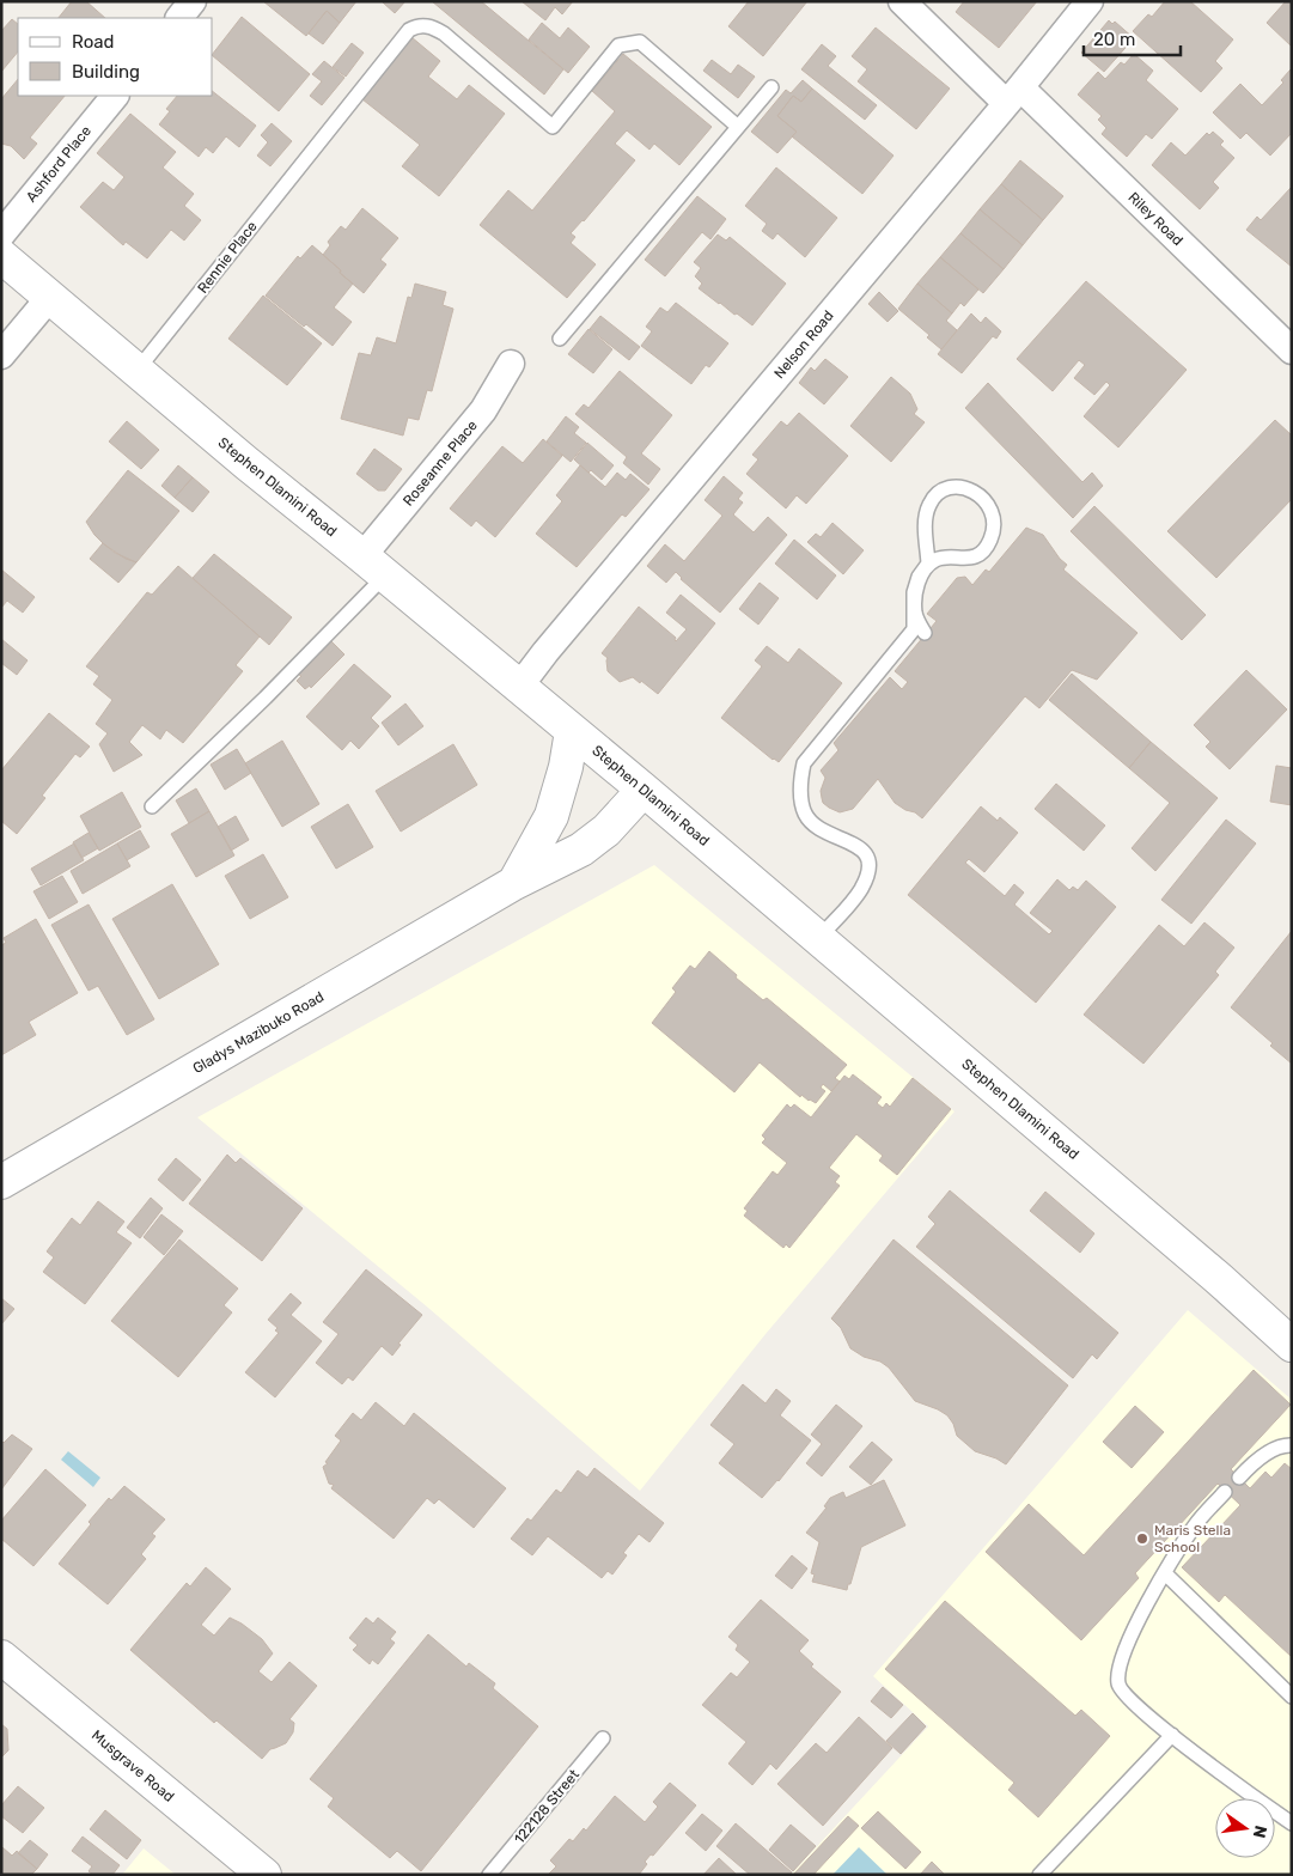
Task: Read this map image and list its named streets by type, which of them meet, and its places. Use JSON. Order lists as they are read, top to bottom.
{
  "streets": {
    "street": [
      "Ashford Place",
      "Riley Road",
      "Nelson Road",
      "Roseanne Place",
      "Stephen Dlamini Road",
      "Gladys Mazibuko Road",
      "Musgrave Road"
    ],
    "lane": ["Rennie Place", "122128 Street"]
  },
  "crossings": [
    ["Riley Road", "Nelson Road"],
    ["Rennie Place", "Stephen Dlamini Road"],
    ["Nelson Road", "Stephen Dlamini Road"],
    ["Roseanne Place", "Stephen Dlamini Road"],
    ["Stephen Dlamini Road", "Gladys Mazibuko Road"]
  ],
  "places": ["Maris Stella School"],
  "legend": ["Road", "Building"],
  "scale_bar": "20 m",
  "north": "right"
}
